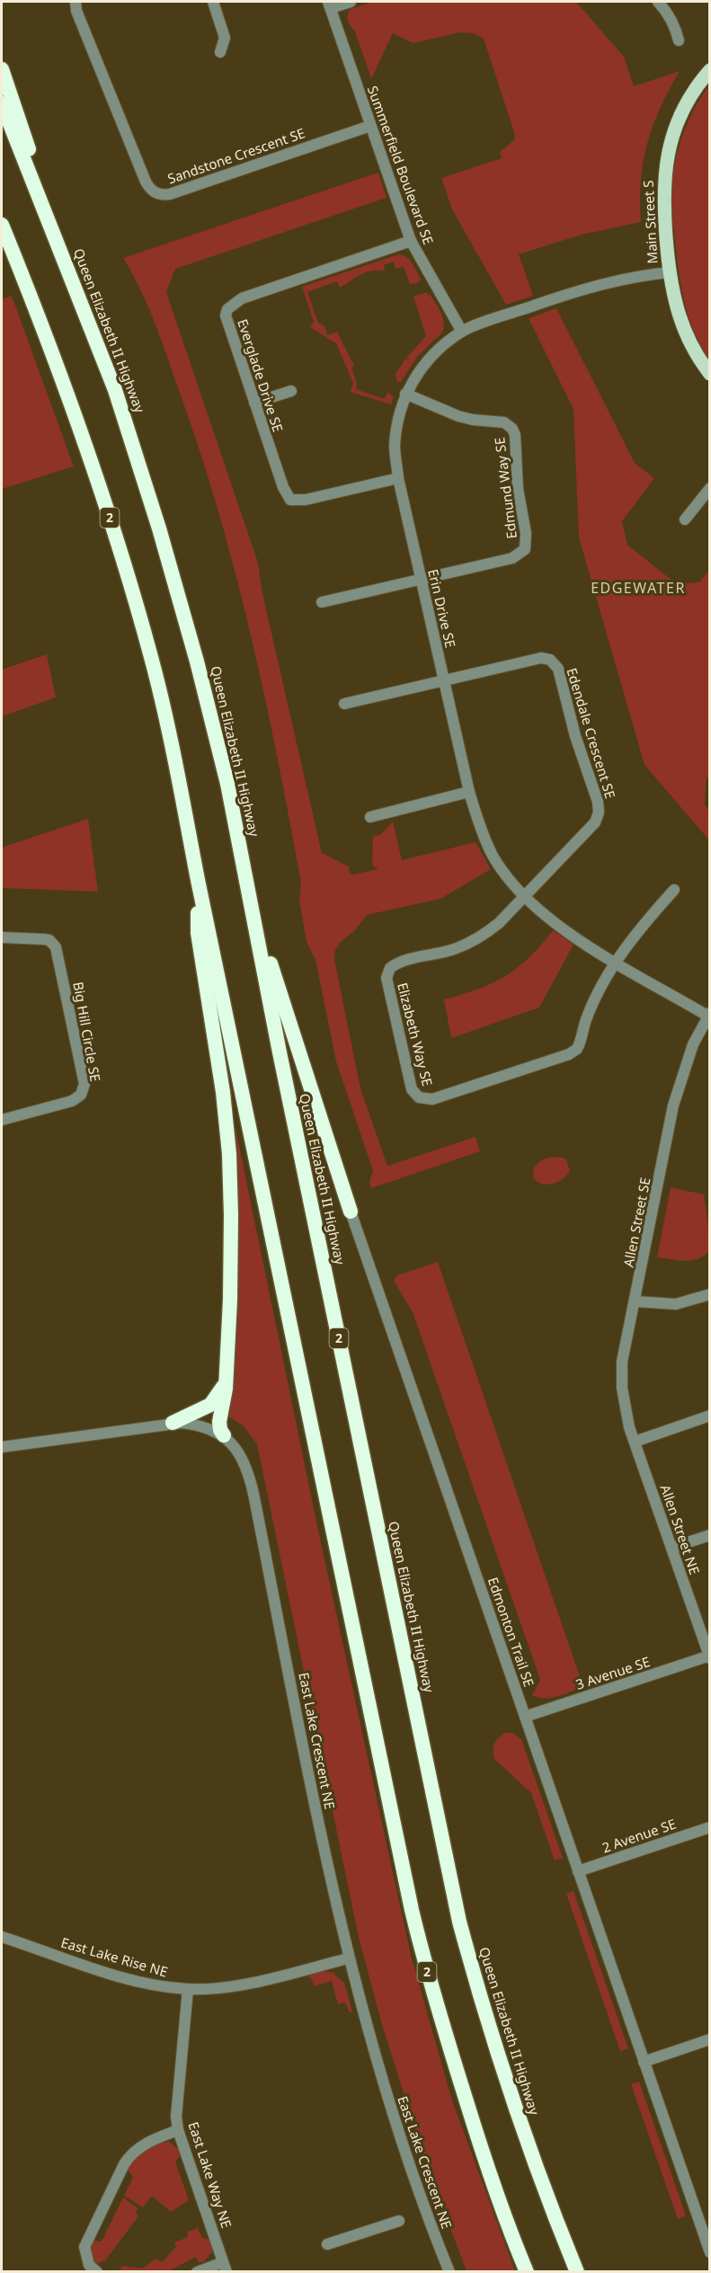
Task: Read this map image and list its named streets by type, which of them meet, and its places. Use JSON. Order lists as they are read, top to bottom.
{
  "streets": {
    "highway": ["Queen Elizabeth II Highway", "2"],
    "main road": ["Main Street S"],
    "street": [
      "Sandstone Crescent SE",
      "Summerfield Boulevard SE",
      "Everglade Drive SE",
      "Edmund Way SE",
      "Erin Drive SE",
      "Edendale Crescent SE",
      "Big Hill Circle SE",
      "Elizabeth Way SE",
      "Allen Street SE",
      "Allen Street NE",
      "Edmonton Trail SE",
      "3 Avenue SE",
      "East Lake Crescent NE",
      "2 Avenue SE",
      "East Lake Rise NE",
      "East Lake Way NE"
    ]
  },
  "crossings": [
    ["Sandstone Crescent SE", "Summerfield Boulevard SE"],
    ["Summerfield Boulevard SE", "Everglade Drive SE"],
    ["Summerfield Boulevard SE", "Erin Drive SE"],
    ["Main Street S", "Erin Drive SE"],
    ["Everglade Drive SE", "Erin Drive SE"],
    ["Edmund Way SE", "Erin Drive SE"],
    ["Erin Drive SE", "Edendale Crescent SE"],
    ["Erin Drive SE", "Elizabeth Way SE"],
    ["Erin Drive SE", "Allen Street SE"],
    ["Edendale Crescent SE", "Elizabeth Way SE"],
    ["Allen Street SE", "Allen Street NE"],
    ["Allen Street NE", "3 Avenue SE"],
    ["Edmonton Trail SE", "3 Avenue SE"],
    ["Edmonton Trail SE", "2 Avenue SE"],
    ["East Lake Crescent NE", "East Lake Rise NE"],
    ["East Lake Rise NE", "East Lake Way NE"]
  ],
  "districts": ["EDGEWATER"]
}
